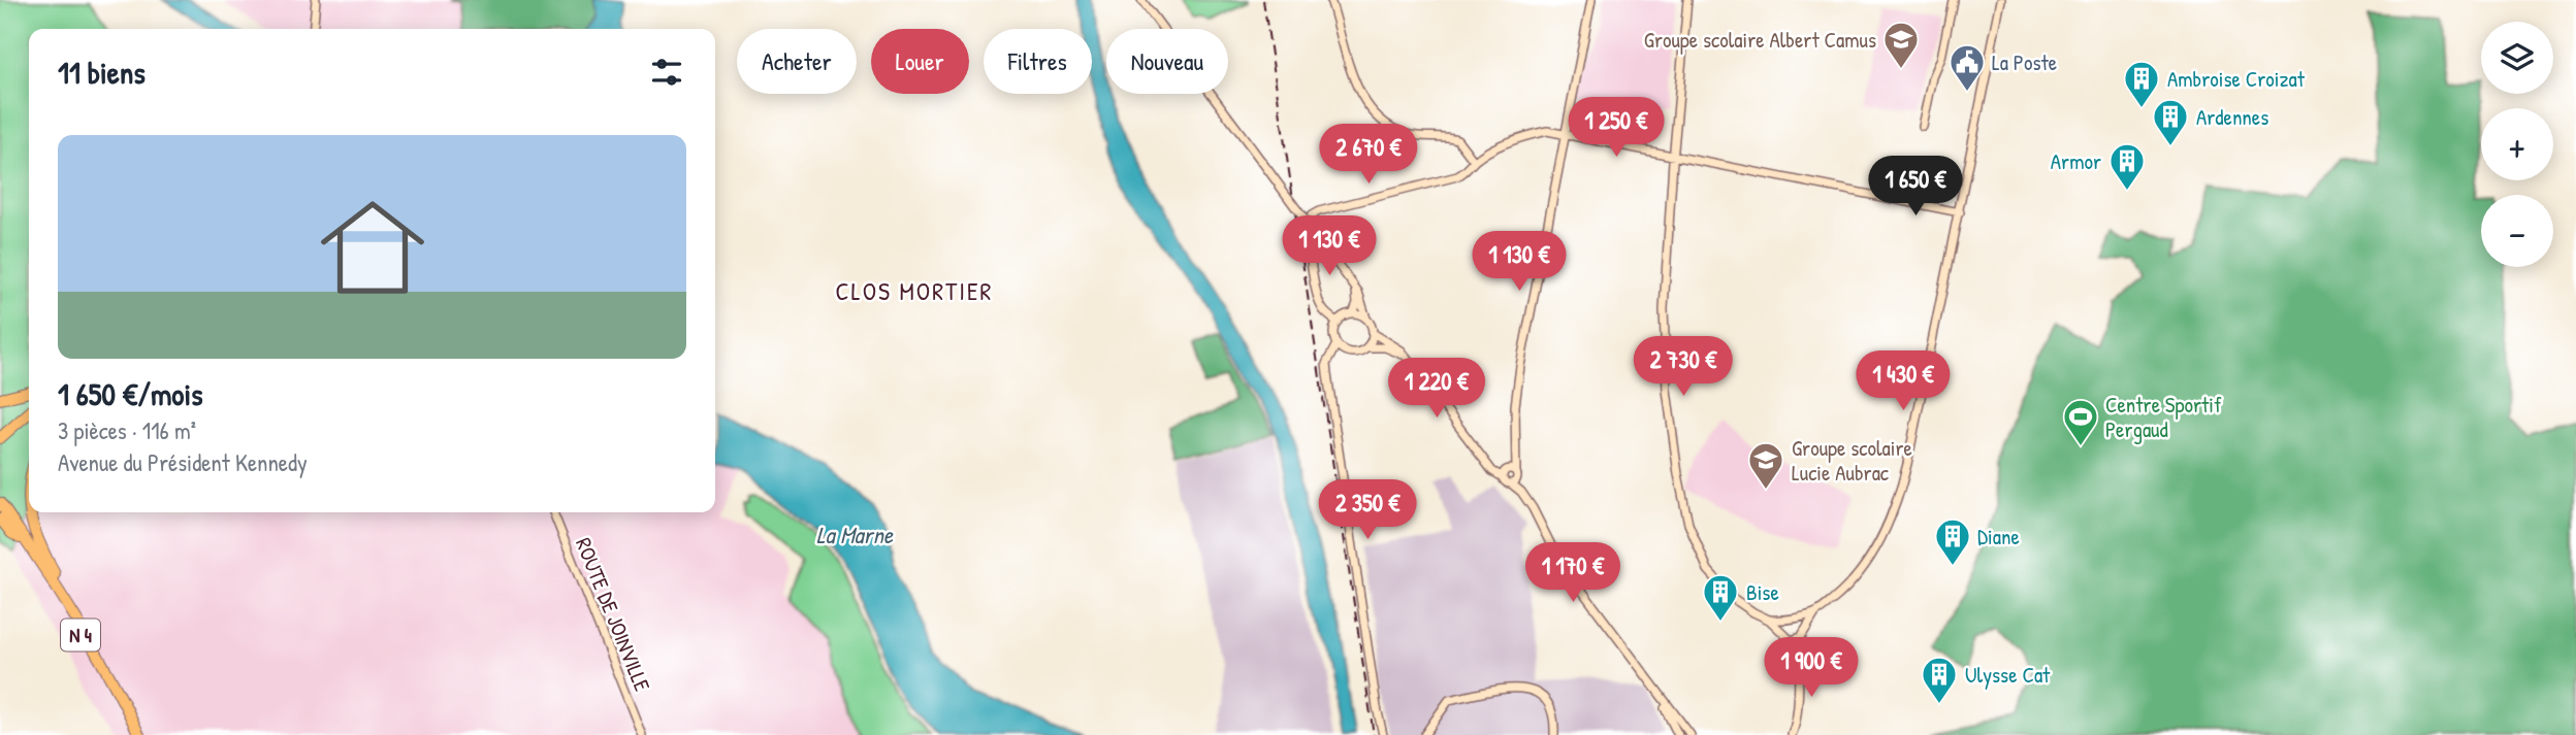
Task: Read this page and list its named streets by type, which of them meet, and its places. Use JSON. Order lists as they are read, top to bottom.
{
  "streets": {
    "highway": ["N 4"],
    "street": ["ROUTE DE JOINVILLE"]
  },
  "districts": ["CLOS MORTIER"],
  "water": ["La Marne"],
  "places": {
    "school or university": ["Groupe scolaire Albert Camus", "Groupe scolaire Lucie Aubrac"],
    "public building": ["La Poste"],
    "building": [
      "Ambroise Croizat",
      "Ardennes",
      "Armor",
      "Diane",
      "Bise",
      "Ulysse Cat"
    ],
    "sports": ["Centre Sportif Pergaud"]
  },
  "page": {
    "map_buttons": ["+", "−"],
    "chip": [
      "Acheter",
      "Louer",
      "Filtres",
      "Nouveau"
    ],
    "heading": "11 biens",
    "price": [
      "1 250 €",
      "2 670 €",
      "1 650 €",
      "1 130 €",
      "1 130 €",
      "2 730 €",
      "1 430 €",
      "1 220 €",
      "2 350 €",
      "1 170 €",
      "1 900 €"
    ],
    "list": [
      {
        "name": "1 650 €/mois",
        "note": "3 pièces · 116 m² · Avenue du Président Kennedy"
      }
    ]
  }
}
